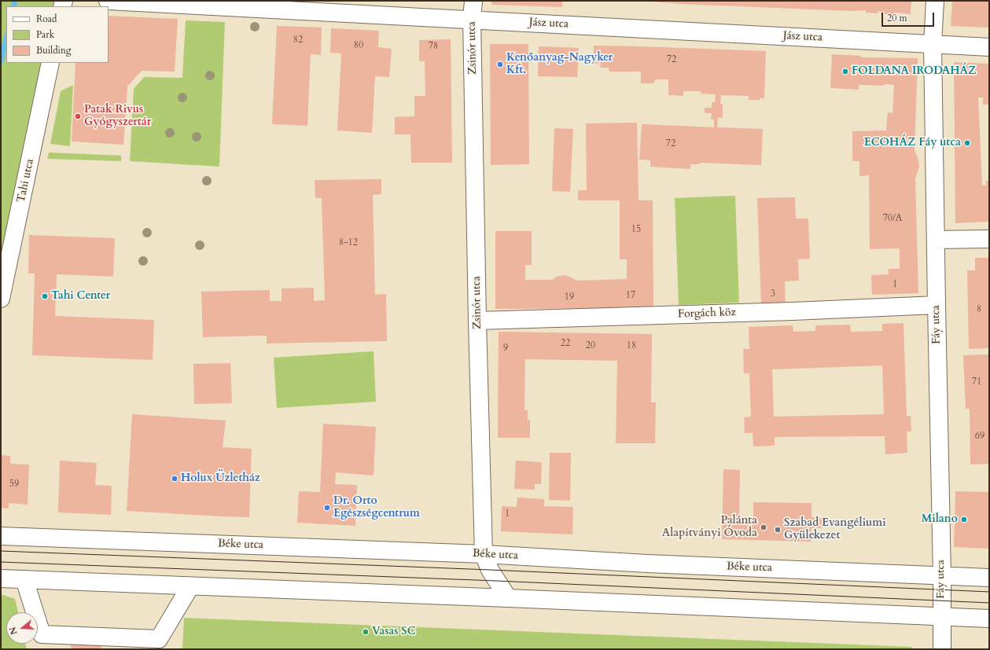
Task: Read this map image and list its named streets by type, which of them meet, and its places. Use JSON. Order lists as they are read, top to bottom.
{
  "streets": {
    "street": [
      "Jász utca",
      "Zsinór utca",
      "Tahi utca",
      "Forgách köz",
      "Fáy utca",
      "Béke utca"
    ]
  },
  "crossings": [
    ["Jász utca", "Zsinór utca"],
    ["Jász utca", "Fáy utca"],
    ["Zsinór utca", "Forgách köz"],
    ["Zsinór utca", "Béke utca"],
    ["Forgách köz", "Fáy utca"],
    ["Fáy utca", "Béke utca"]
  ],
  "places": [
    "Kenőanyag-Nagyker Kft.",
    "FOLDANA IRODAHÁZ",
    "Patak Rivus Gyógyszertár",
    "ECOHÁZ Fáy utca",
    "Tahi Center",
    "Holux Üzletház",
    "Dr. Orto Egészségcentrum",
    "Milano",
    "Palánta Alapítványi Óvoda",
    "Szabad Evangéliumi Gyülekezet",
    "Vasas SC"
  ],
  "house_numbers": [
    "82",
    "80",
    "78",
    "72",
    "72",
    "70/A",
    "15",
    "8-12",
    "1",
    "3",
    "17",
    "19",
    "8",
    "22",
    "20",
    "18",
    "9",
    "71",
    "69",
    "59",
    "1"
  ],
  "legend": ["Road", "Park", "Building"],
  "scale_bar": "20 m",
  "north": "left"
}
